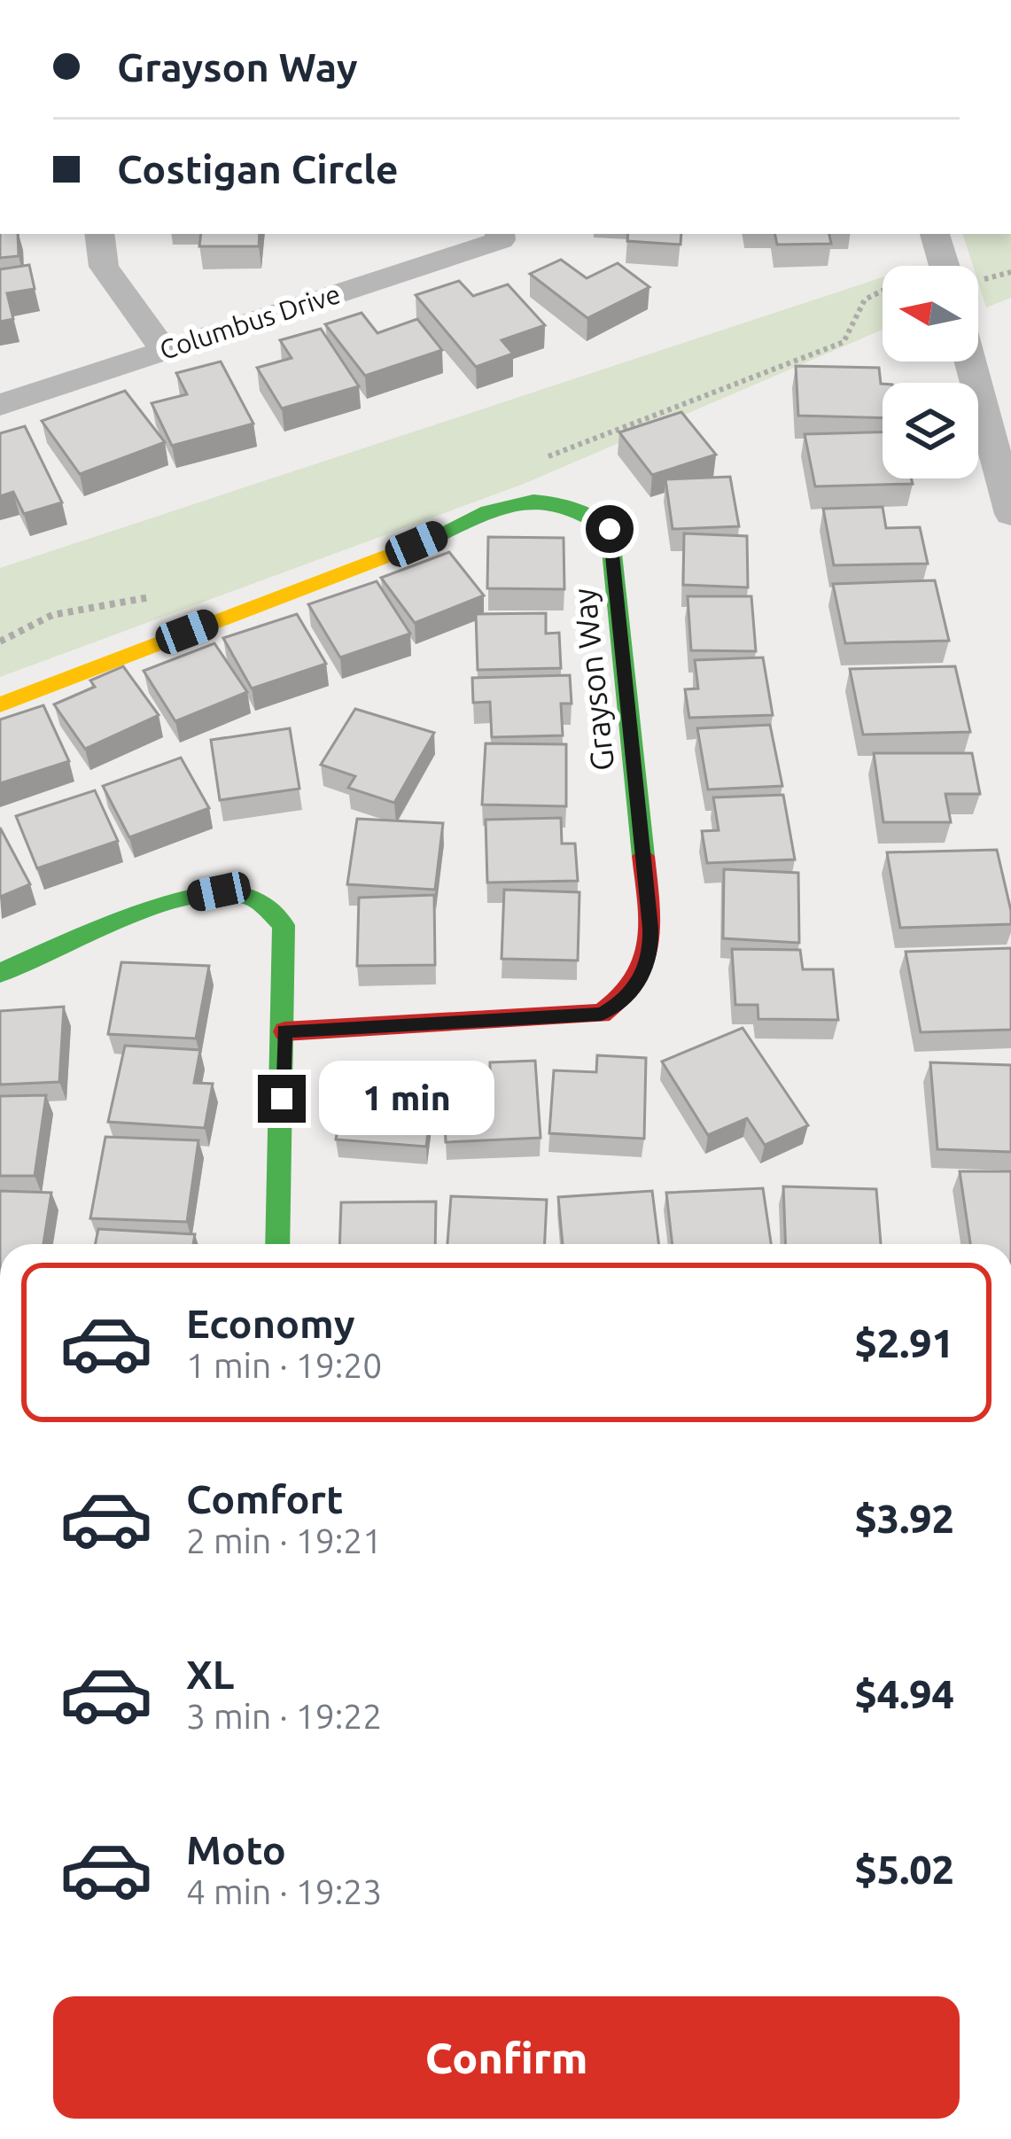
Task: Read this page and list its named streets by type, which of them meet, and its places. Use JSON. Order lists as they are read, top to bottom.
{
  "streets": {
    "street": ["Columbus Drive", "Grayson Way"]
  },
  "north": "left",
  "page": {
    "banner": ["Grayson Way", "Costigan Circle"],
    "bubble": "1 min",
    "list": [
      {
        "name": "Economy",
        "note": "1 min · 19:20",
        "value": "$2.91"
      },
      {
        "name": "Comfort",
        "note": "2 min · 19:21",
        "value": "$3.92"
      },
      {
        "name": "XL",
        "note": "3 min · 19:22",
        "value": "$4.94"
      },
      {
        "name": "Moto",
        "note": "4 min · 19:23",
        "value": "$5.02"
      }
    ],
    "buttons": "Confirm"
  }
}
